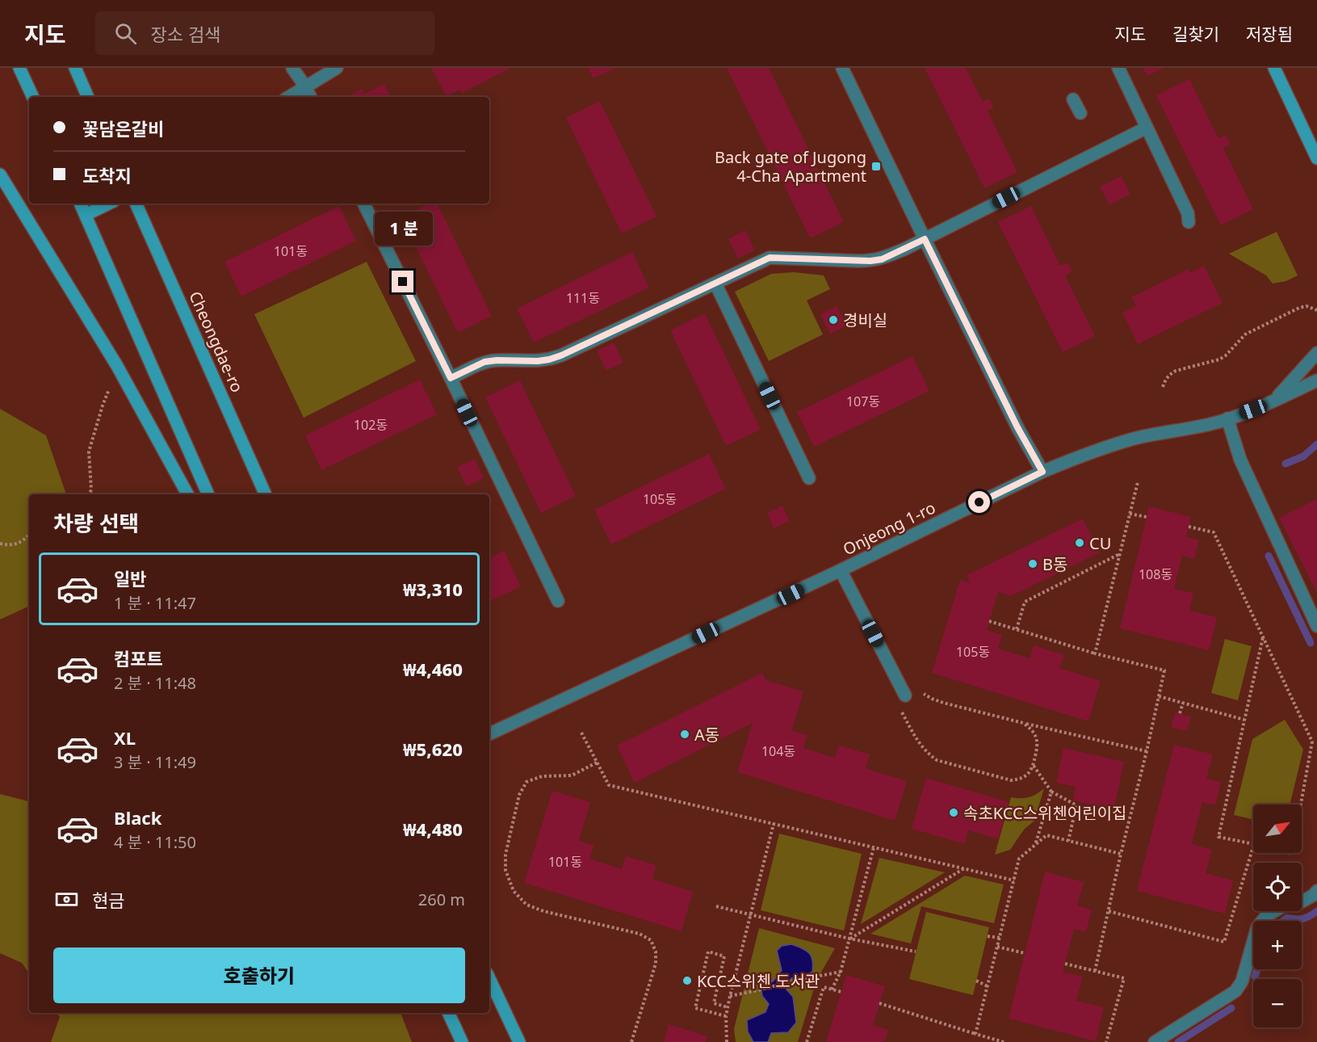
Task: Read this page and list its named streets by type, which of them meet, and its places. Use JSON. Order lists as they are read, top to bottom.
{
  "streets": {
    "street": ["Cheongdae-ro", "Onjeong 1-ro"]
  },
  "places": {
    "transit": ["Back gate of Jugong 4-Cha Apartment"],
    "other": [
      "경비실",
      "CU",
      "B동",
      "A동",
      "속초KCC스위첸어린이집",
      "KCC스위첸 도서관"
    ]
  },
  "house_numbers": [
    "101동",
    "111동",
    "107동",
    "102동",
    "105동",
    "108동",
    "105동",
    "104동",
    "101동"
  ],
  "north": "top right",
  "page": {
    "header": "지도",
    "search": "장소 검색",
    "nav": ["지도", "길찾기", "저장됨"],
    "banner": ["꽃담은갈비", "도착지"],
    "bubble": "1 분",
    "heading": "차량 선택",
    "list": [
      {
        "name": "일반",
        "note": "1 분 · 11:47",
        "value": "₩3,310"
      },
      {
        "name": "컴포트",
        "note": "2 분 · 11:48",
        "value": "₩4,460"
      },
      {
        "name": "XL",
        "note": "3 분 · 11:49",
        "value": "₩5,620"
      },
      {
        "name": "Black",
        "note": "4 분 · 11:50",
        "value": "₩4,480"
      }
    ],
    "map_buttons": ["+", "−"],
    "pay": ["현금", "260 m"],
    "buttons": "호출하기"
  }
}
